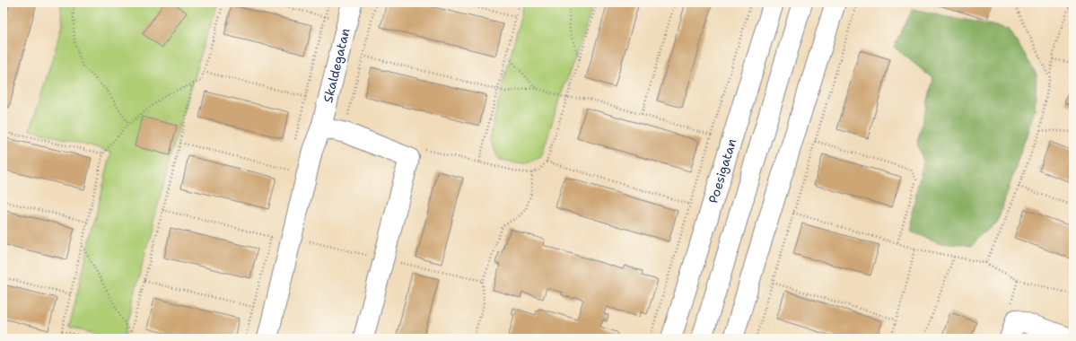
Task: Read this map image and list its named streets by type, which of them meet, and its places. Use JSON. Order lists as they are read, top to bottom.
{
  "streets": {
    "street": ["Skaldegatan", "Poesigatan"]
  }
}
